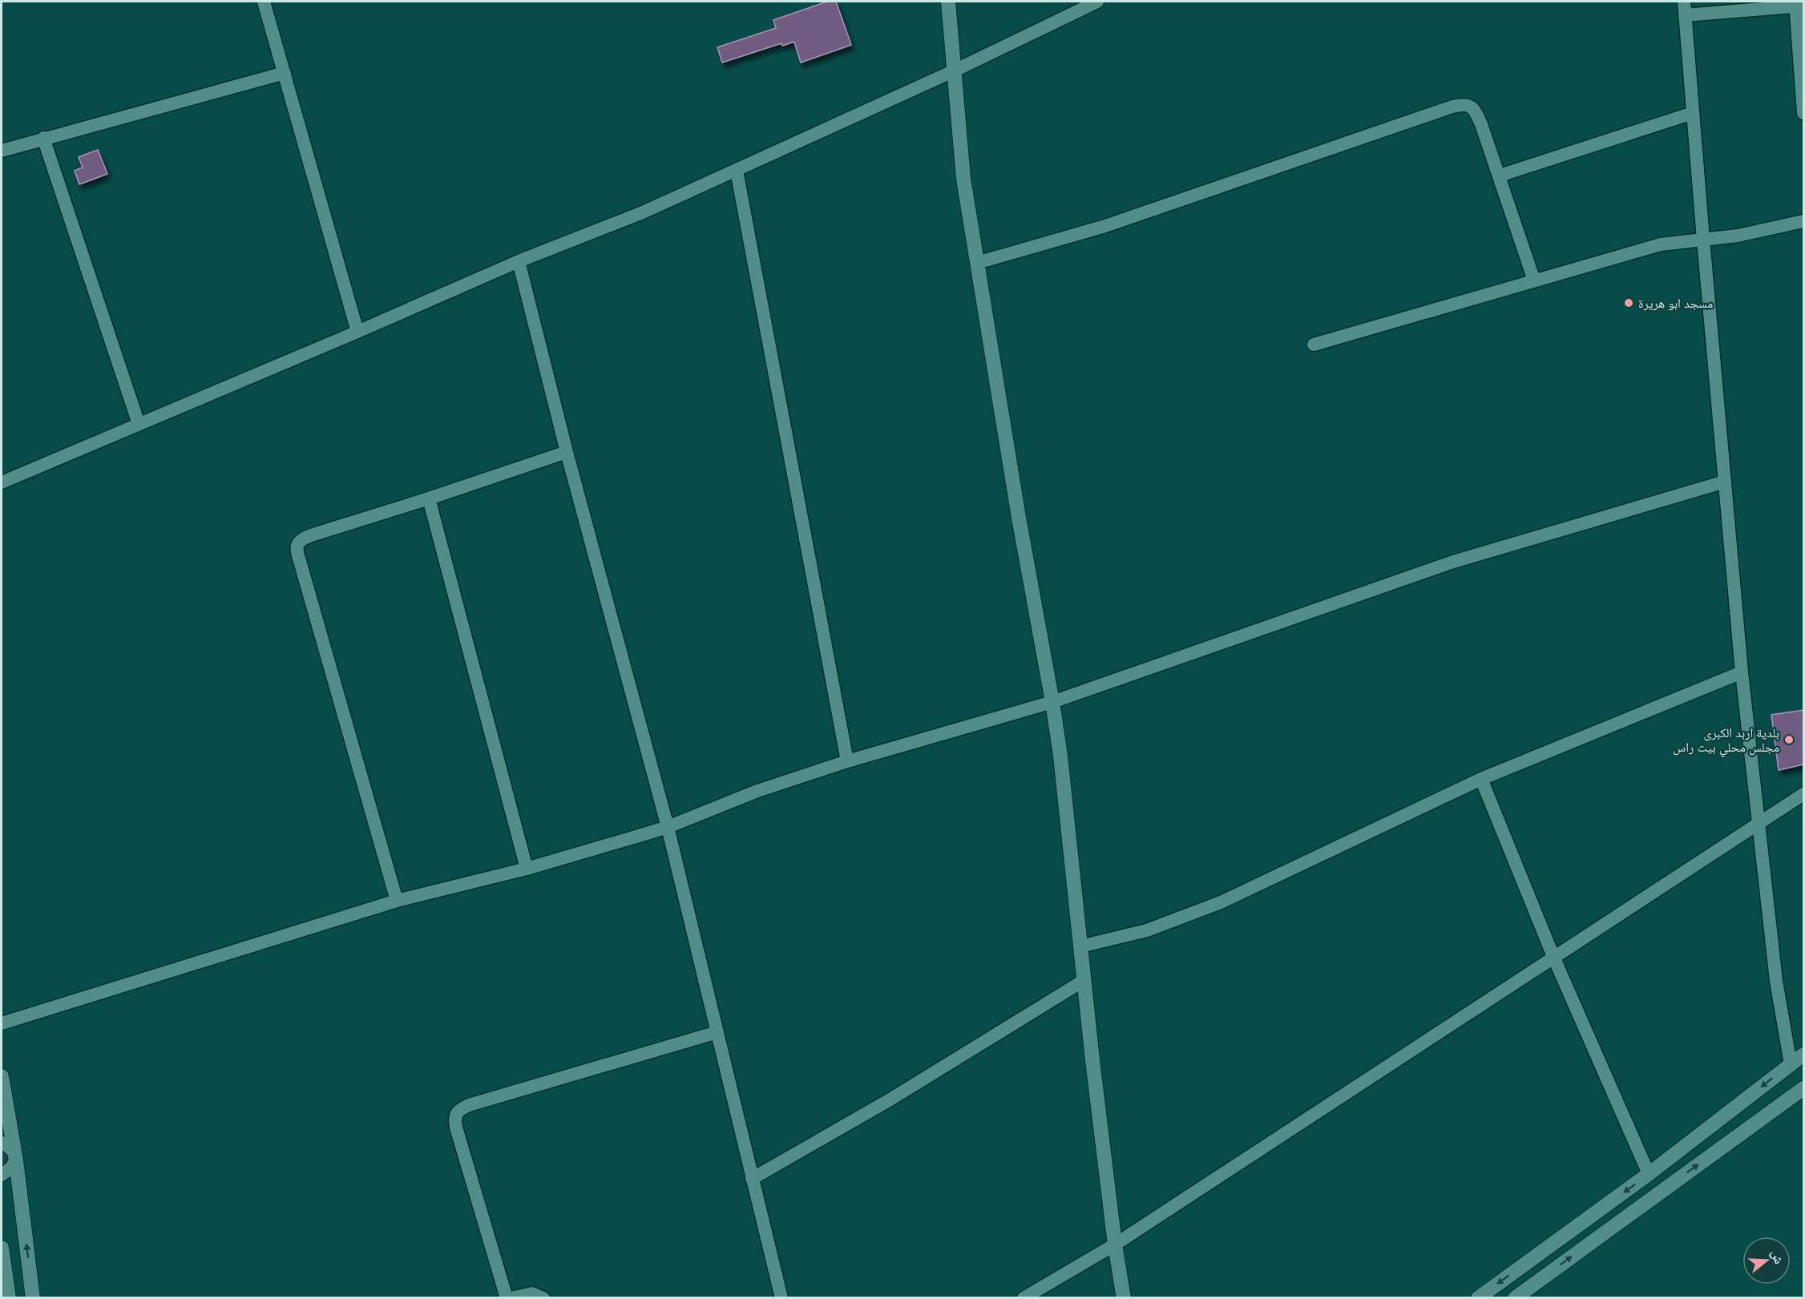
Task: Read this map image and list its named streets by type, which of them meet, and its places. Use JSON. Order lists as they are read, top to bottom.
{
  "places": ["مسجد ابو هريرة", "بلدية اربد الكبرى مجلس محلي بيت راس"],
  "north": "right"
}
